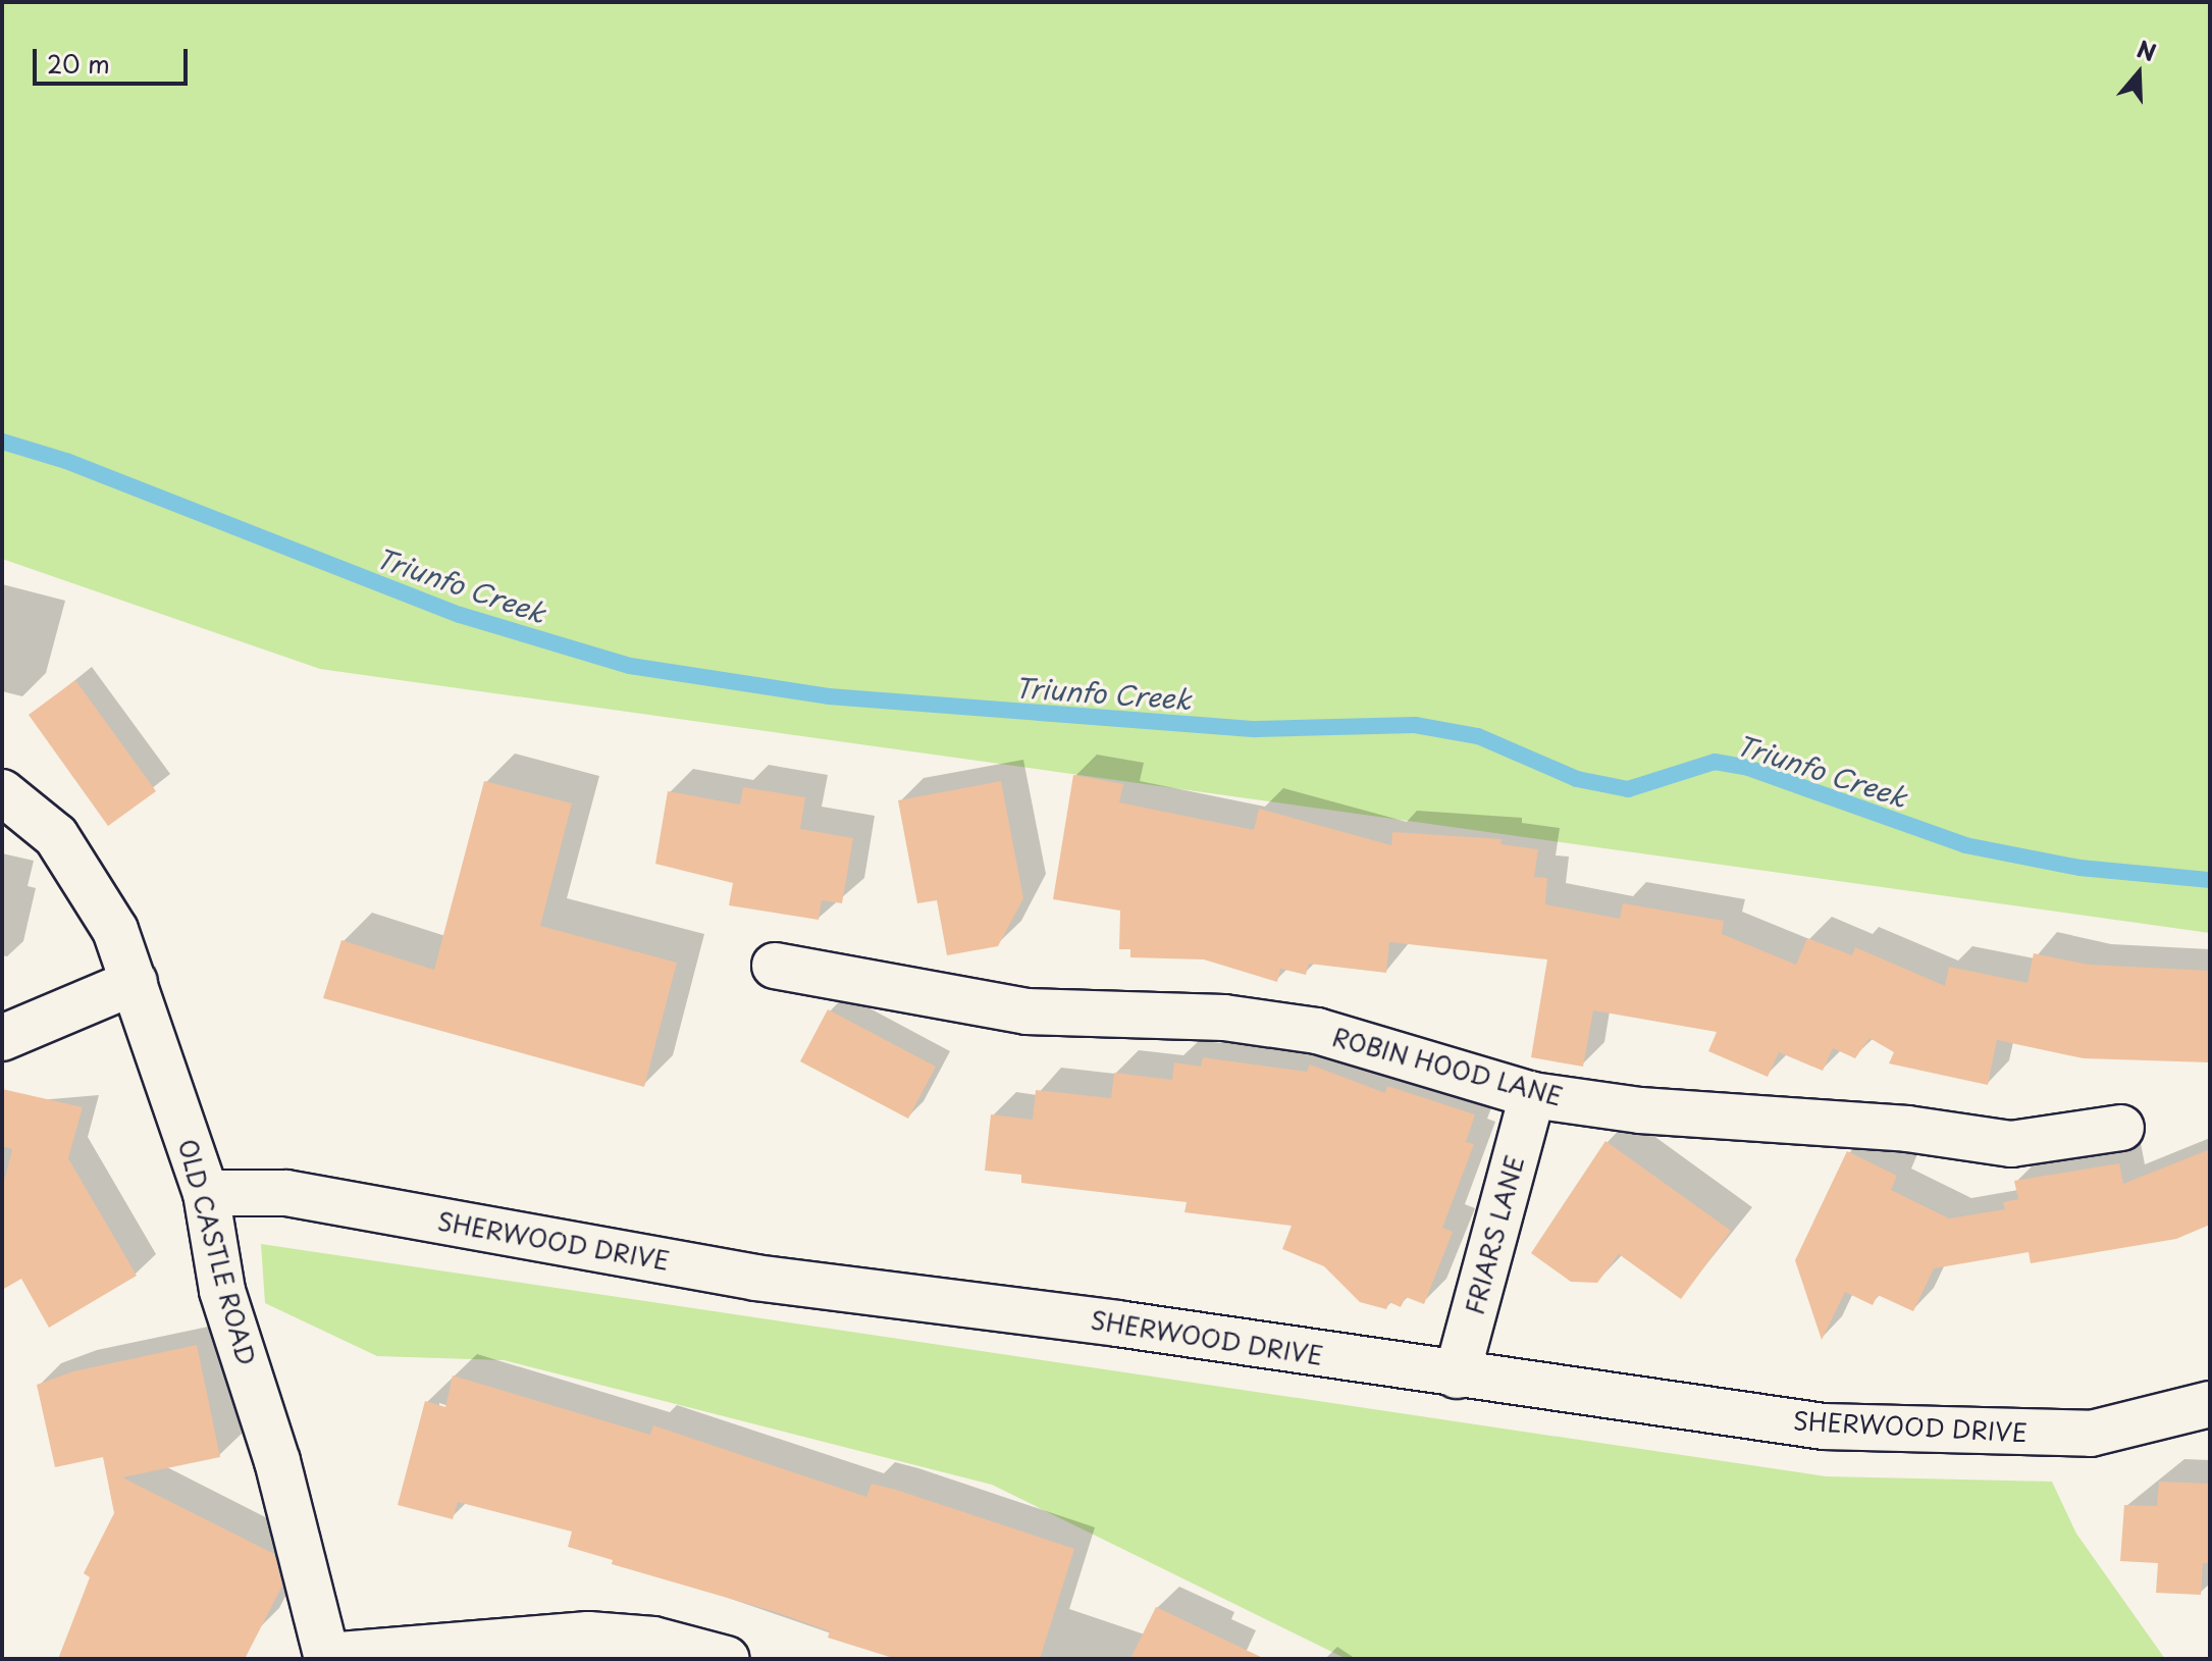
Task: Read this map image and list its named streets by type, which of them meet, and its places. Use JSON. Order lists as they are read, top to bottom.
{
  "streets": {
    "street": [
      "ROBIN HOOD LANE",
      "FRIARS LANE",
      "SHERWOOD DRIVE",
      "OLD CASTLE ROAD"
    ]
  },
  "crossings": [
    ["ROBIN HOOD LANE", "FRIARS LANE"],
    ["FRIARS LANE", "SHERWOOD DRIVE"],
    ["SHERWOOD DRIVE", "OLD CASTLE ROAD"]
  ],
  "water": ["Triunfo Creek"],
  "scale_bar": "20 m",
  "north": "top"
}
